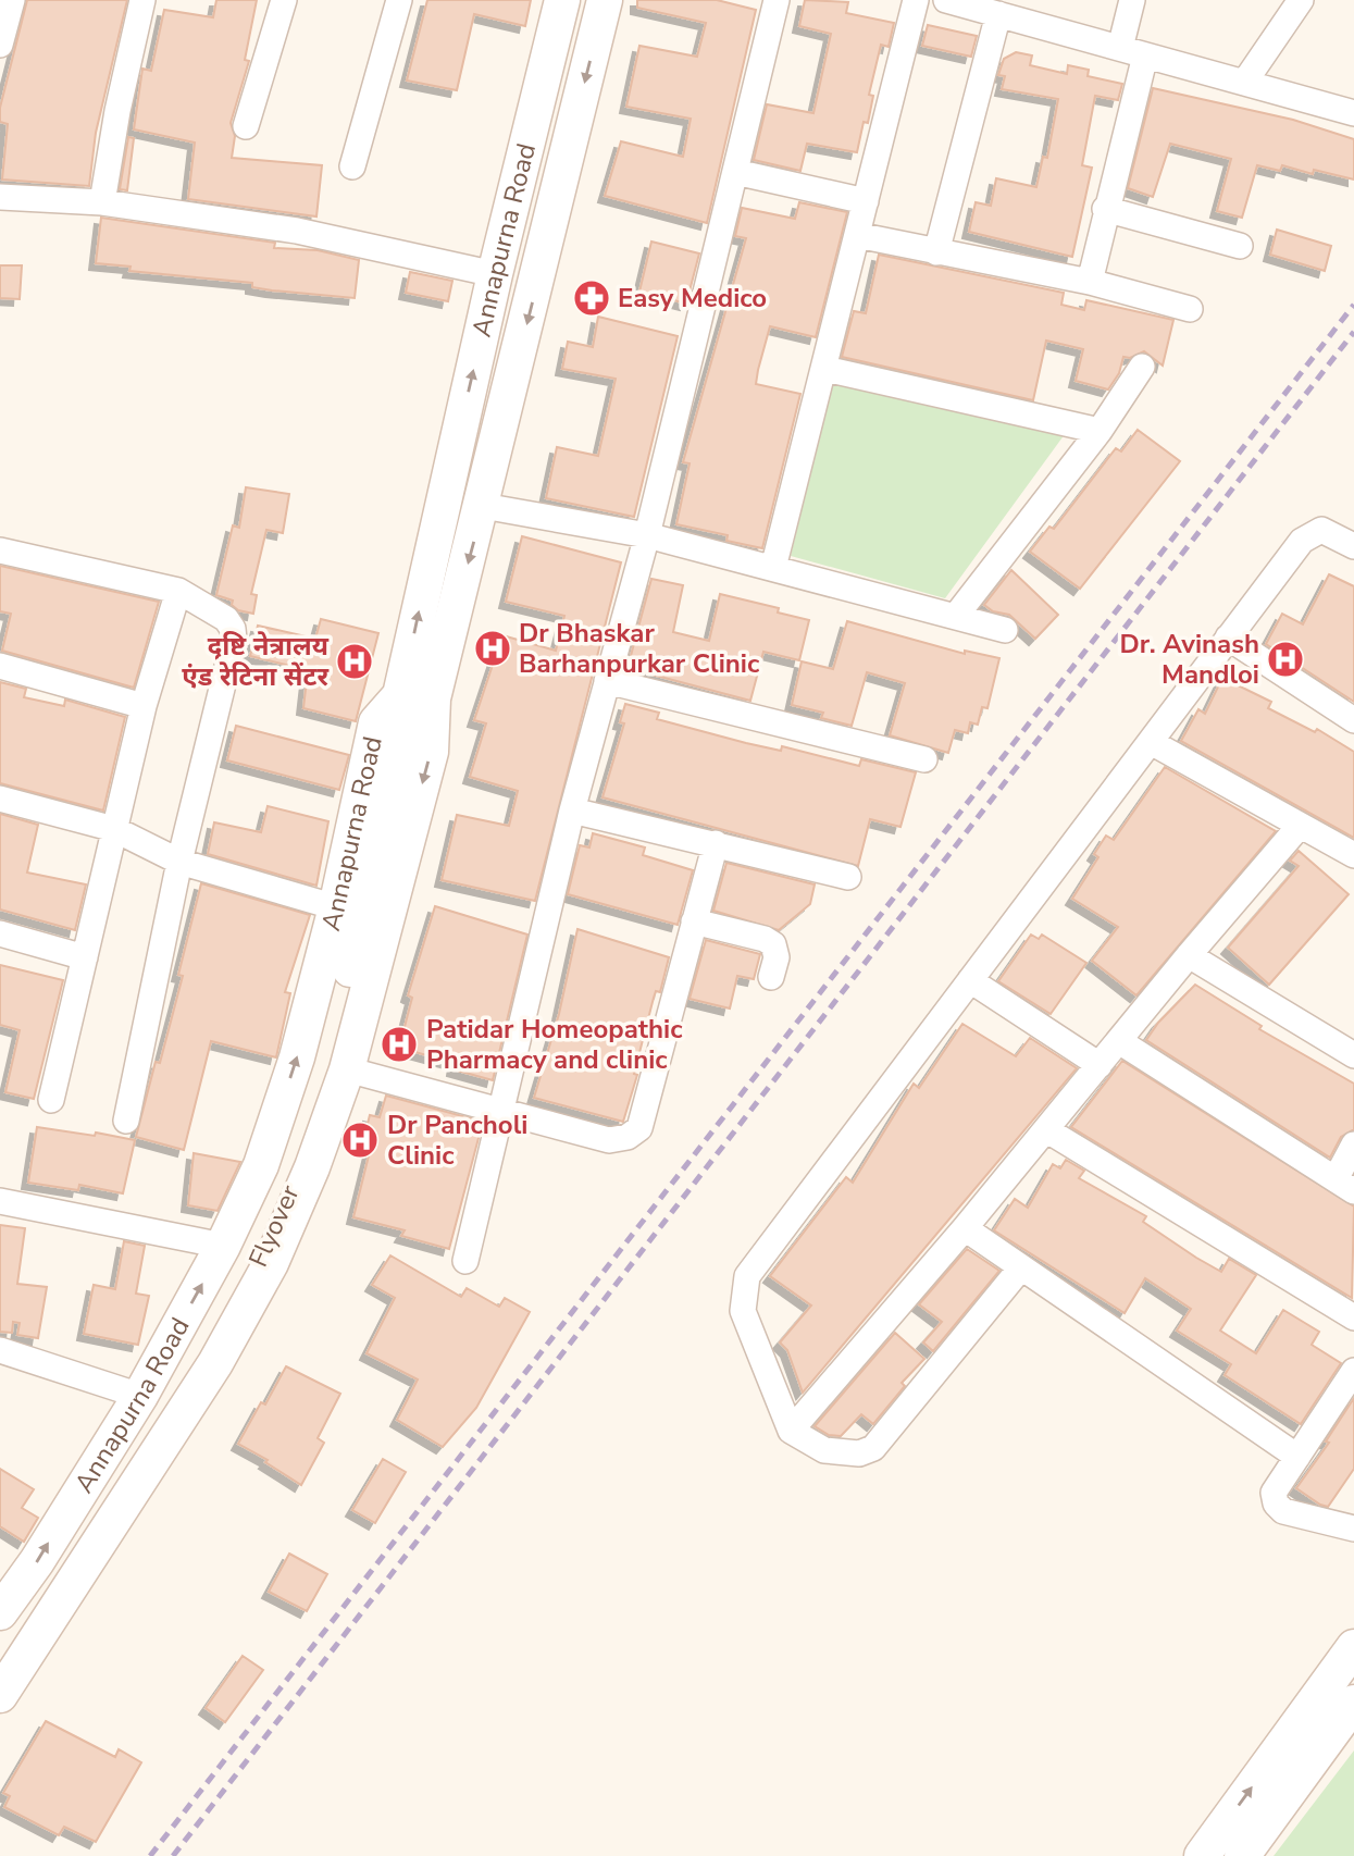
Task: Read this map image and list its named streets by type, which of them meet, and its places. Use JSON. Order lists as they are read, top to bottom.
{
  "streets": {
    "main road": ["Annapurna Road", "Flyover"]
  },
  "crossings": [
    ["Annapurna Road", "Flyover"]
  ],
  "places": {
    "pharmacy": ["Easy Medico"],
    "hospital": [
      "Dr Bhaskar Barhanpurkar Clinic",
      "Dr. Avinash Mandloi",
      "दृष्टि नेत्रालय एंड रेटिना सेंटर",
      "Patidar Homeopathic Pharmacy and clinic",
      "Dr Pancholi Clinic"
    ]
  }
}
